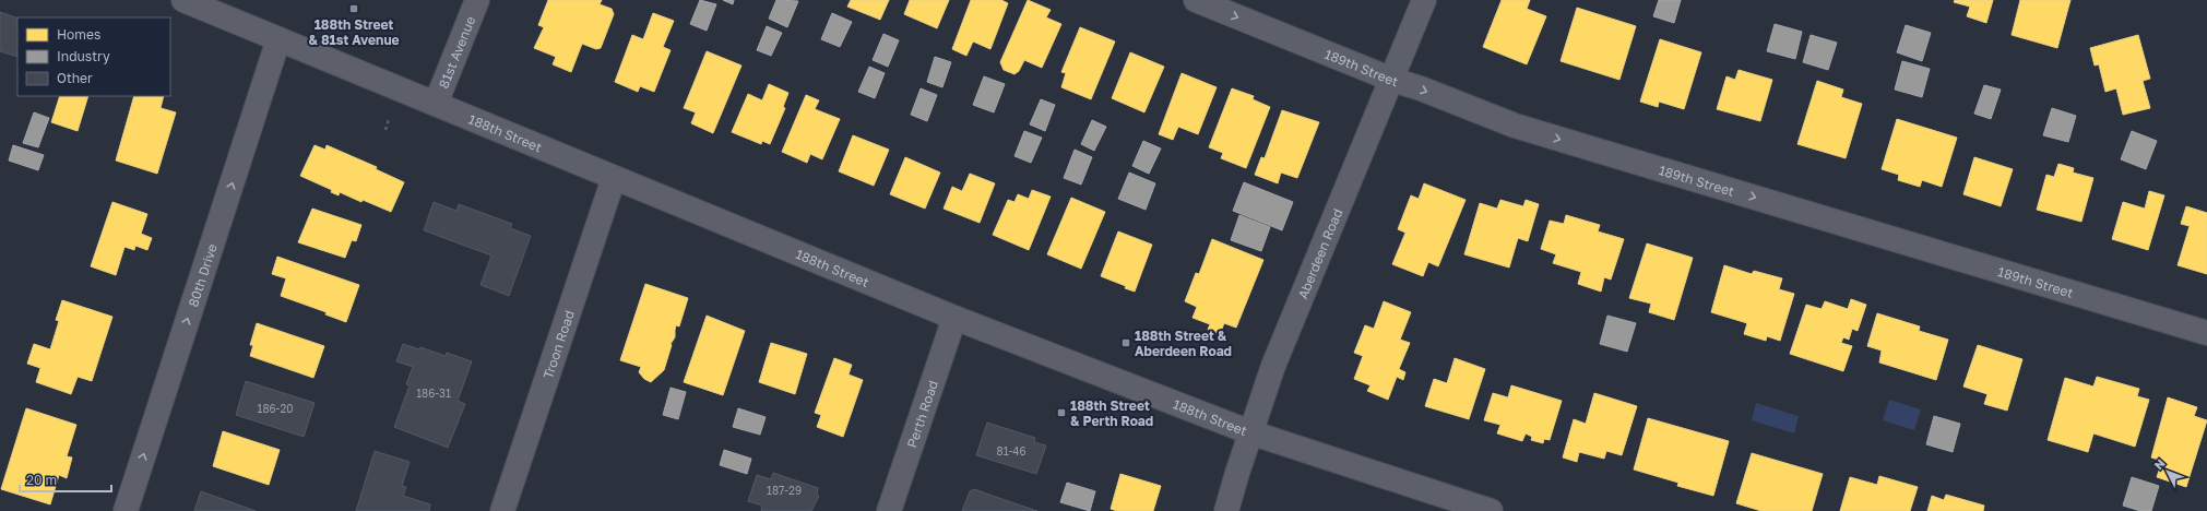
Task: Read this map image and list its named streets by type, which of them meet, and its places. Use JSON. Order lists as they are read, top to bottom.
{
  "streets": {
    "street": [
      "81st Avenue",
      "189th Street",
      "188th Street",
      "Aberdeen Road",
      "80th Drive",
      "Troon Road",
      "Perth Road"
    ]
  },
  "crossings": [
    ["81st Avenue", "188th Street"],
    ["189th Street", "Aberdeen Road"],
    ["188th Street", "Aberdeen Road"],
    ["188th Street", "80th Drive"],
    ["188th Street", "Troon Road"],
    ["188th Street", "Perth Road"]
  ],
  "one_way": ["189th Street", "80th Drive"],
  "places": {
    "transit": ["188th Street & 81st Avenue", "188th Street & Aberdeen Road", "188th Street & Perth Road"]
  },
  "house_numbers": [
    "186-31",
    "186-20",
    "81-46",
    "187-29"
  ],
  "legend": ["Homes", "Industry", "Other"],
  "scale_bar": "20 m",
  "north": "top left"
}
